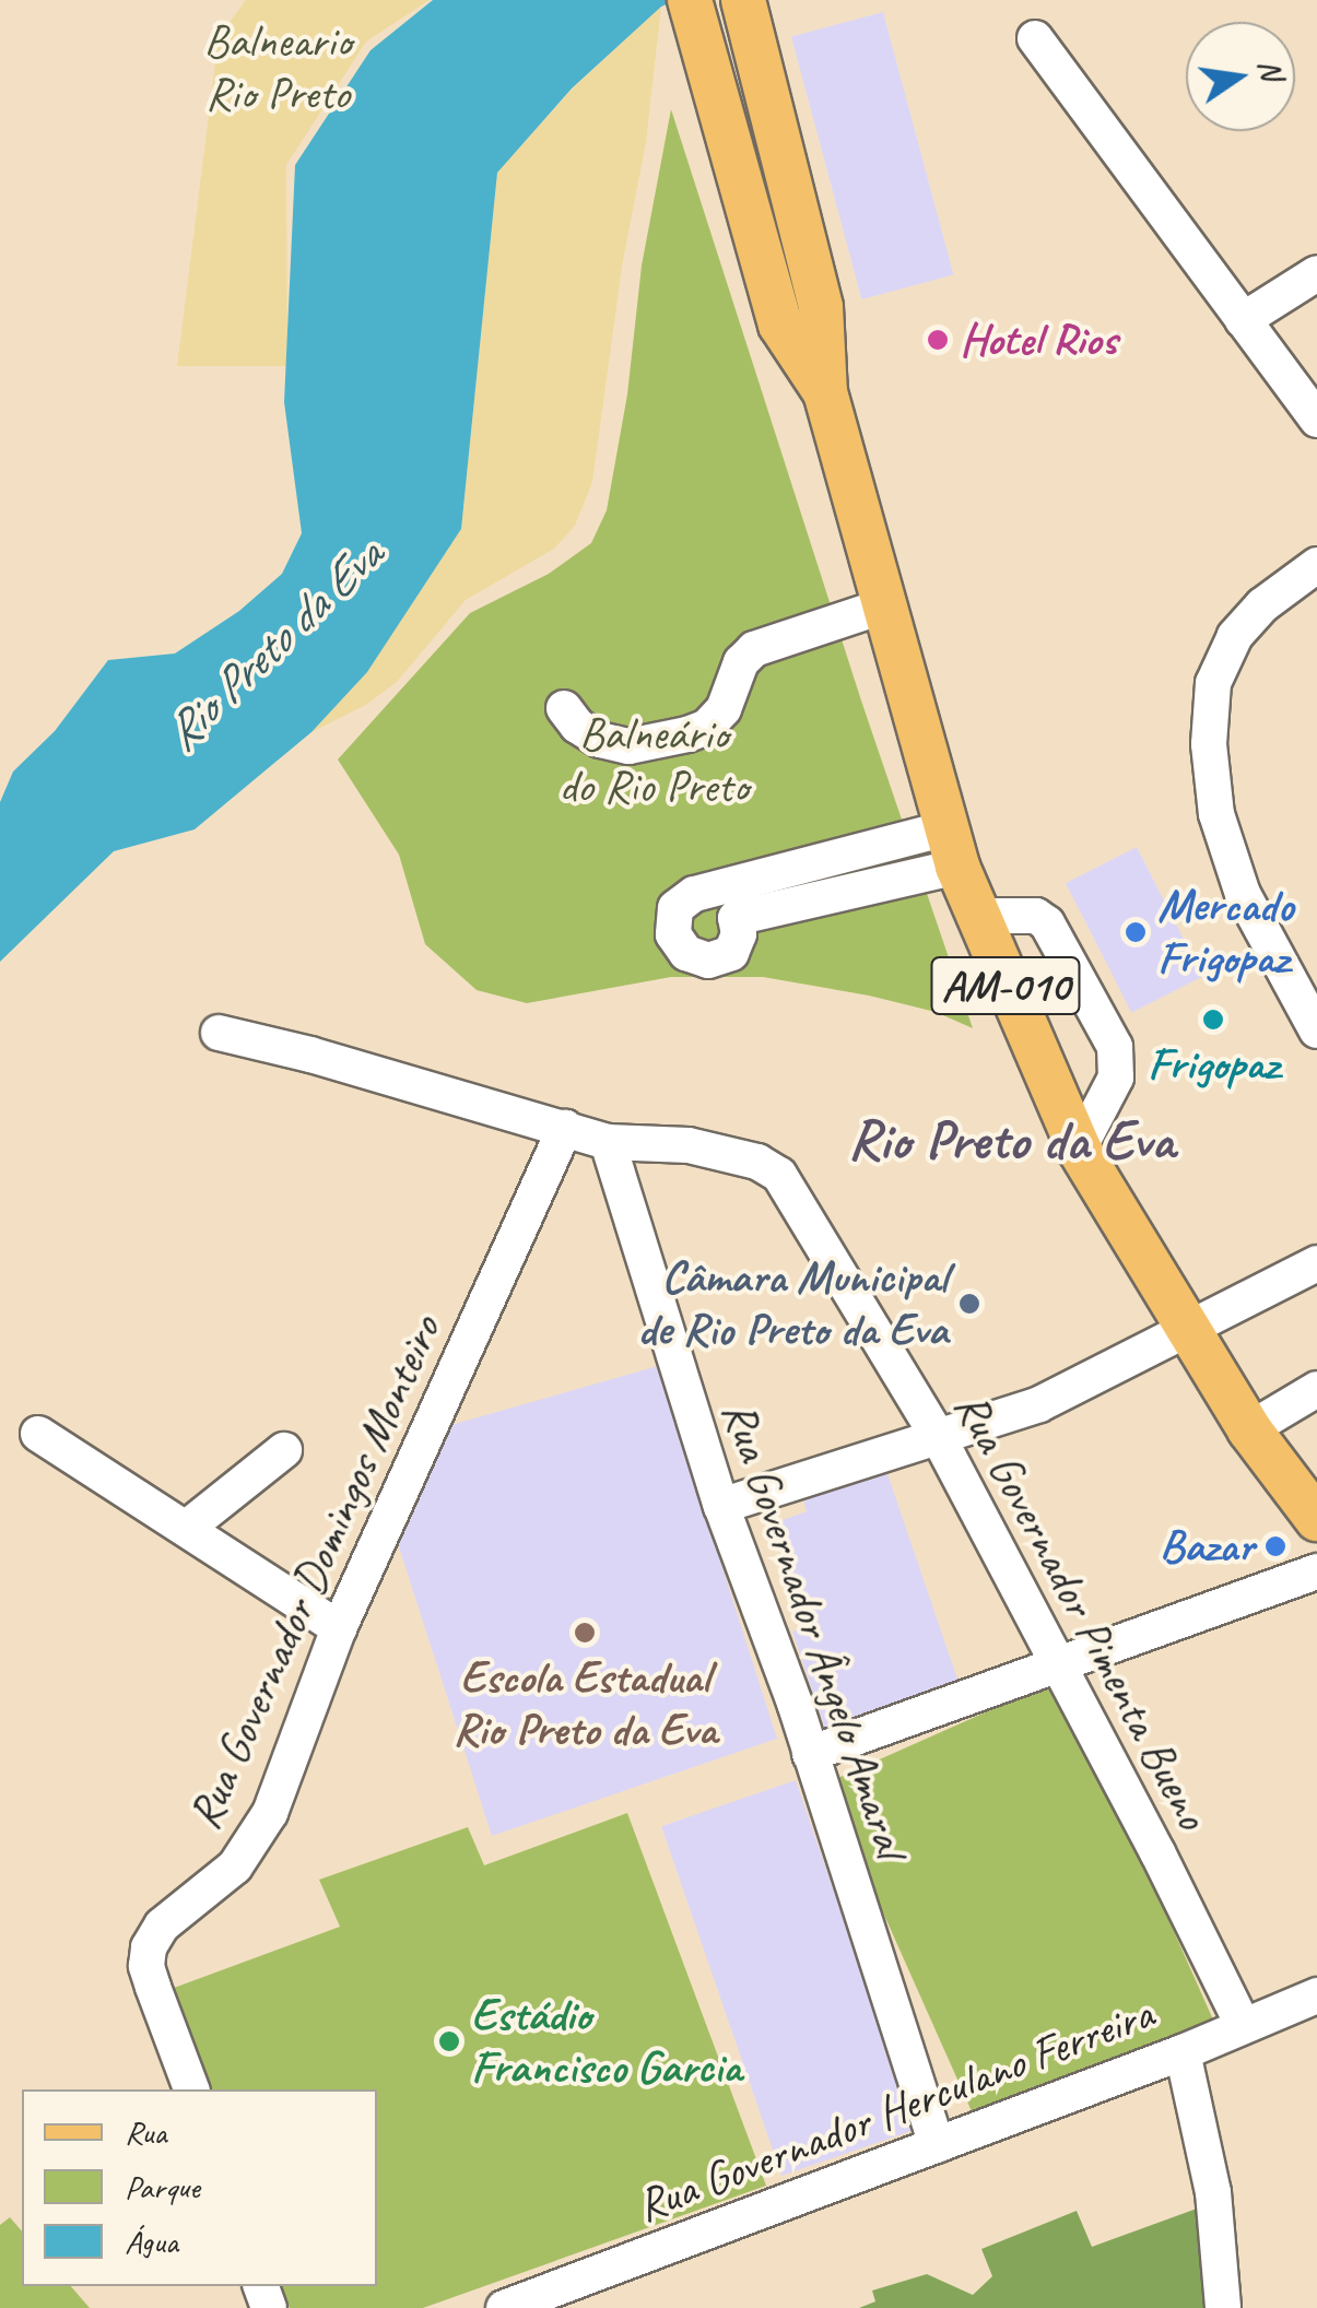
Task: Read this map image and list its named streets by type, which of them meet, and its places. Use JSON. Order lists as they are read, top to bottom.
{
  "streets": {
    "main road": ["AM-010"],
    "street": [
      "Rua Governador Domingos Monteiro",
      "Rua Governador Pimenta Bueno",
      "Rua Governador Ângelo Amaral",
      "Rua Governador Herculano Ferreira"
    ]
  },
  "crossings": [
    ["Rua Governador Domingos Monteiro", "Rua Governador Pimenta Bueno"],
    ["Rua Governador Pimenta Bueno", "Rua Governador Ângelo Amaral"],
    ["Rua Governador Pimenta Bueno", "Rua Governador Herculano Ferreira"],
    ["Rua Governador Ângelo Amaral", "Rua Governador Herculano Ferreira"]
  ],
  "districts": ["Rio Preto da Eva"],
  "water": ["Rio Preto da Eva"],
  "parks": ["Balneario Rio Preto", "Balneário do Rio Preto"],
  "places": [
    "Hotel Rios",
    "Mercado Frigopaz",
    "Frigopaz",
    "Câmara Municipal de Rio Preto da Eva",
    "Bazar",
    "Escola Estadual Rio Preto da Eva",
    "Estádio Francisco Garcia"
  ],
  "legend": ["Rua", "Parque", "Água"],
  "north": "right"
}
